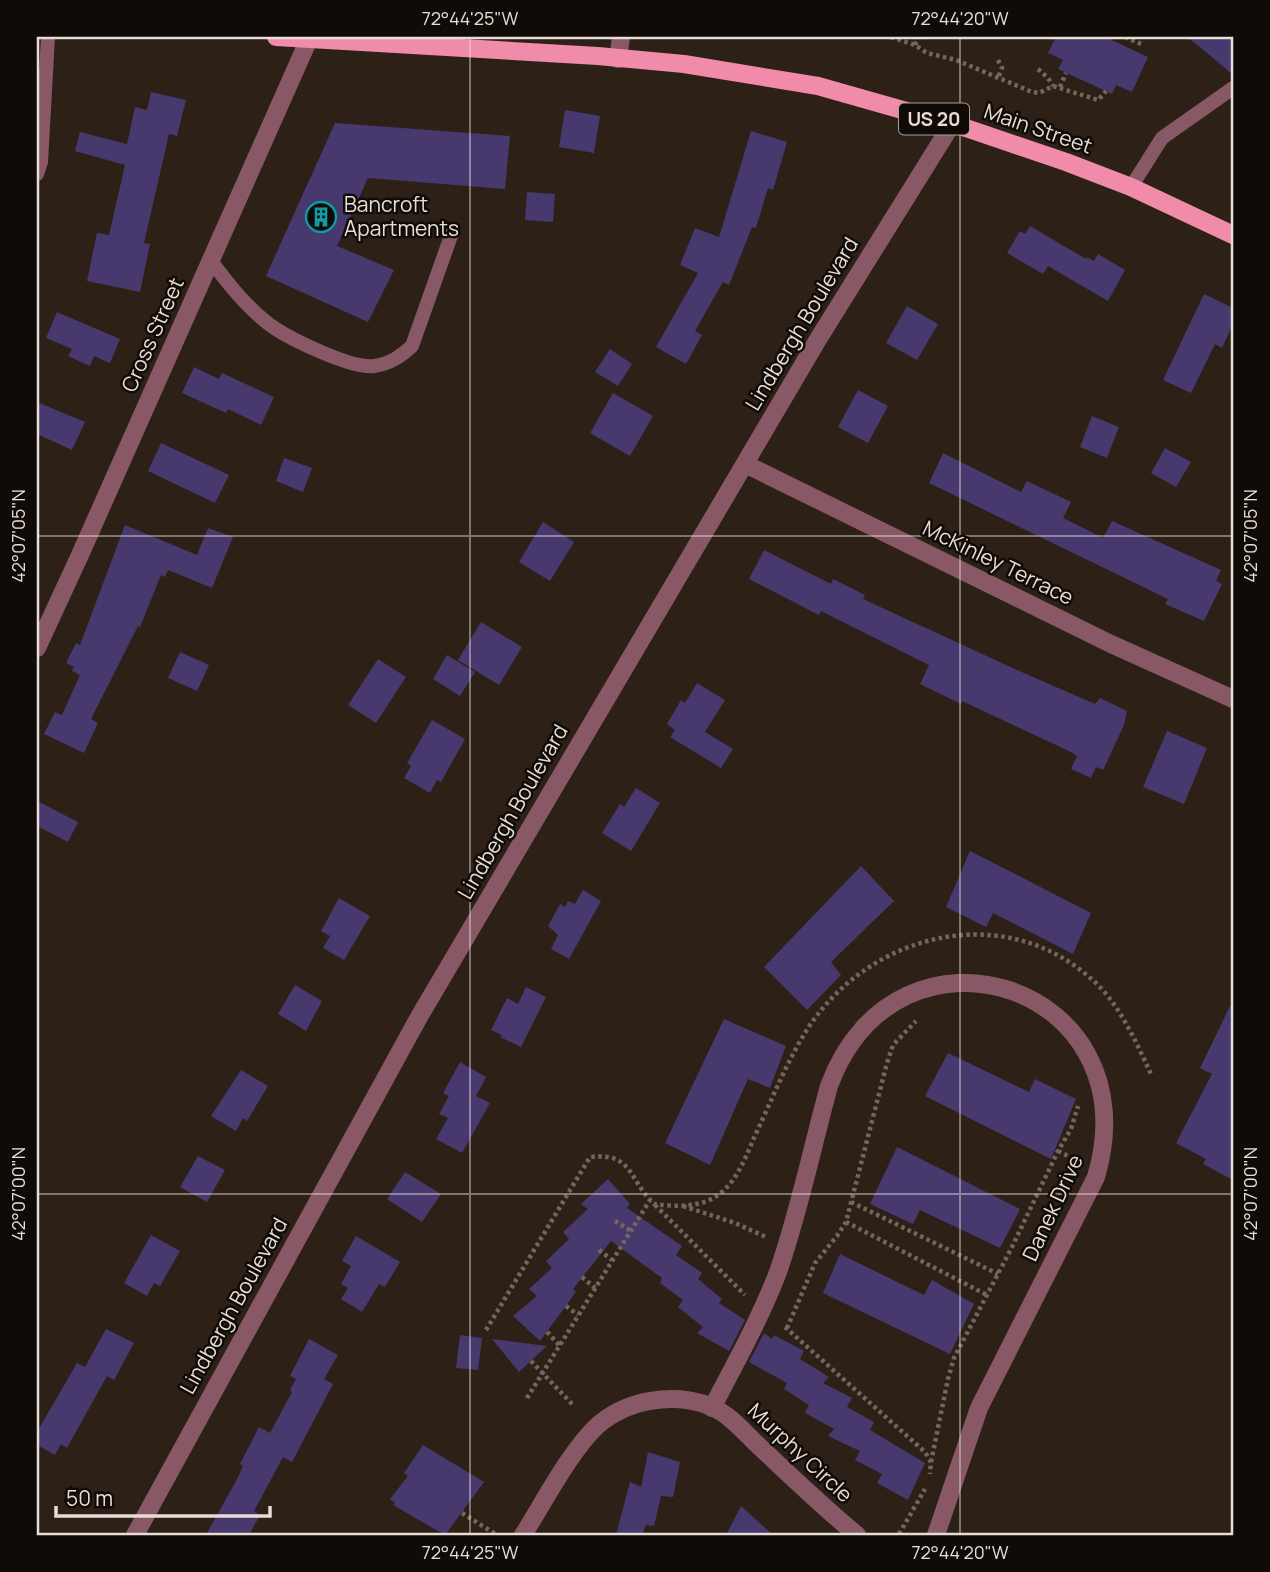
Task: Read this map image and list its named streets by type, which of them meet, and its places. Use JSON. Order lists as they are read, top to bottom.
{
  "streets": {
    "main road": ["US 20", "Main Street"],
    "street": [
      "Lindbergh Boulevard",
      "Cross Street",
      "McKinley Terrace",
      "Danek Drive",
      "Murphy Circle"
    ]
  },
  "crossings": [
    ["Main Street", "Lindbergh Boulevard"],
    ["Main Street", "Cross Street"],
    ["Lindbergh Boulevard", "McKinley Terrace"],
    ["Danek Drive", "Murphy Circle"]
  ],
  "places": {
    "building": ["Bancroft Apartments"]
  },
  "scale_bar": "50 m",
  "coordinates": [
    "72°44'25\"W",
    "72°44'20\"W",
    "42°07'05\"N",
    "42°07'00\"N"
  ]
}
